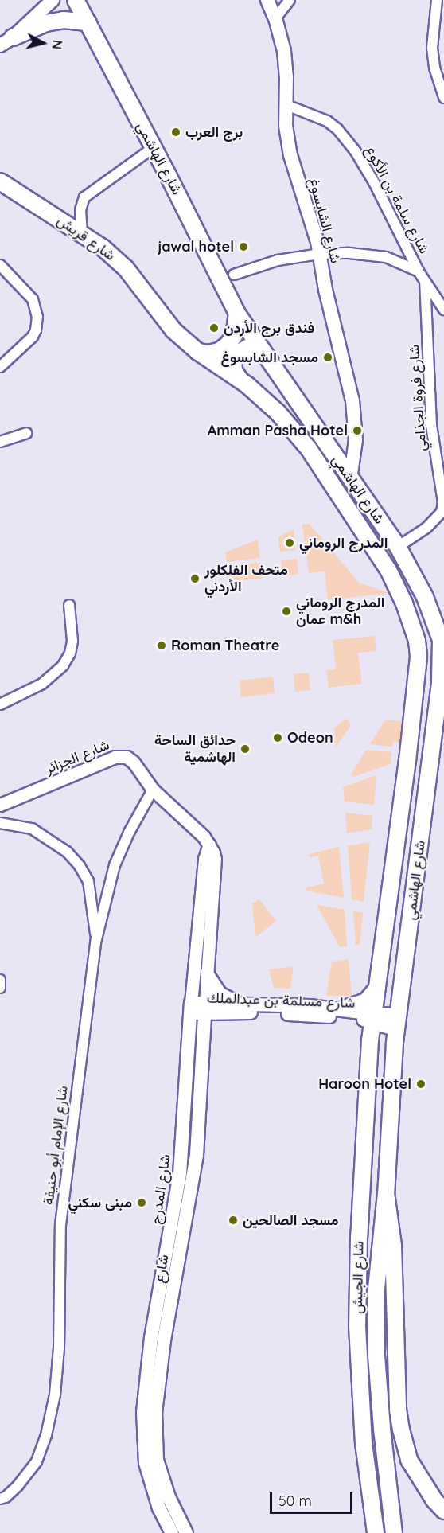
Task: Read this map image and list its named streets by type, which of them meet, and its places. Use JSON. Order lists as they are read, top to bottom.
{
  "streets": {
    "main road": [
      "شارع الهاشمي",
      "شارع الشابسوغ",
      "شارع قريش",
      "شارع مسلمة بن عبدالملك",
      "شارع المدرج",
      "شارع",
      "شارع الجيش"
    ],
    "street": [
      "شارع سلمة بن الأكوع",
      "شارع فروة الجذامي",
      "شارع الجزائر",
      "شارع الإمام أبو حنيفة"
    ]
  },
  "crossings": [
    ["شارع الهاشمي", "شارع الشابسوغ"],
    ["شارع الهاشمي", "شارع قريش"],
    ["شارع الهاشمي", "شارع فروة الجذامي"],
    ["شارع الهاشمي", "شارع مسلمة بن عبدالملك"],
    ["شارع الهاشمي", "شارع الجيش"],
    ["شارع سلمة بن الأكوع", "شارع الشابسوغ"],
    ["شارع سلمة بن الأكوع", "شارع فروة الجذامي"],
    ["شارع الجزائر", "شارع الإمام أبو حنيفة"],
    ["شارع مسلمة بن عبدالملك", "شارع المدرج"],
    ["شارع مسلمة بن عبدالملك", "شارع"],
    ["شارع مسلمة بن عبدالملك", "شارع الجيش"],
    ["شارع المدرج", "شارع"]
  ],
  "places": [
    "برج العرب",
    "jawal hotel",
    "فندق برج الأردن",
    "مسجد الشابسوغ",
    "Amman Pasha Hotel",
    "المدرج الروماني",
    "متحف الفلكلور الأردني",
    "المدرج الروماني عمان m&h",
    "Roman Theatre",
    "Odeon",
    "حدائق الساحة الهاشمية",
    "Haroon Hotel",
    "مبنى سكني",
    "مسجد الصالحين"
  ],
  "scale_bar": "50 m",
  "north": "right"
}
